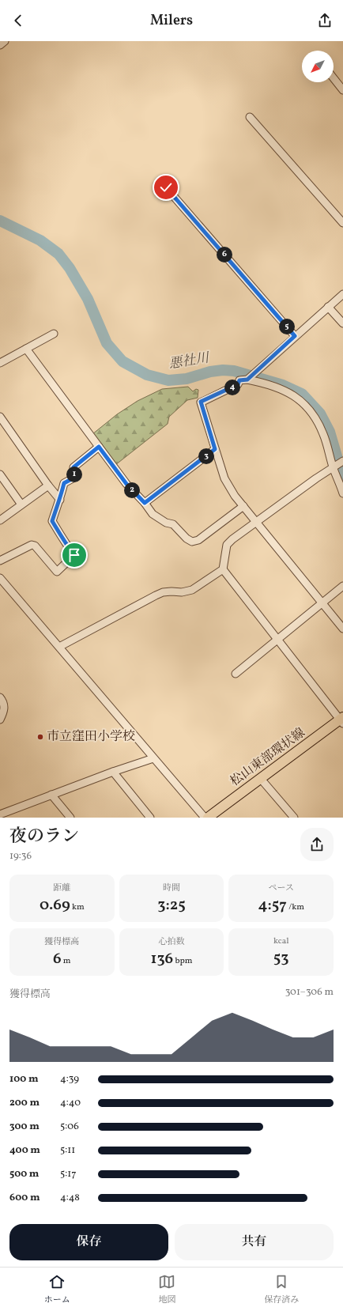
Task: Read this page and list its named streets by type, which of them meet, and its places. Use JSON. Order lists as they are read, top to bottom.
{
  "streets": {
    "main road": ["松山東部環状線"]
  },
  "water": ["悪社川"],
  "places": ["市立窪田小学校"],
  "north": "bottom left",
  "page": {
    "header": "Milers",
    "pins": [
      "6",
      "5",
      "4",
      "3",
      "1",
      "2"
    ],
    "heading": ["夜のラン", "19:36"],
    "stats": [
      ["距離", "0.69 km"],
      ["時間", "3:25"],
      ["ペース", "4:57 /km"],
      ["獲得標高", "6 m"],
      ["心拍数", "136 bpm"],
      ["kcal", "53"]
    ],
    "chart": ["獲得標高", "301–306 m"],
    "list": [
      {
        "name": "100 m",
        "note": "4:39"
      },
      {
        "name": "200 m",
        "note": "4:40"
      },
      {
        "name": "300 m",
        "note": "5:06"
      },
      {
        "name": "400 m",
        "note": "5:11"
      },
      {
        "name": "500 m",
        "note": "5:17"
      },
      {
        "name": "600 m",
        "note": "4:48"
      }
    ],
    "buttons": ["保存", "共有"],
    "tabs": ["ホーム", "地図", "保存済み"]
  }
}
